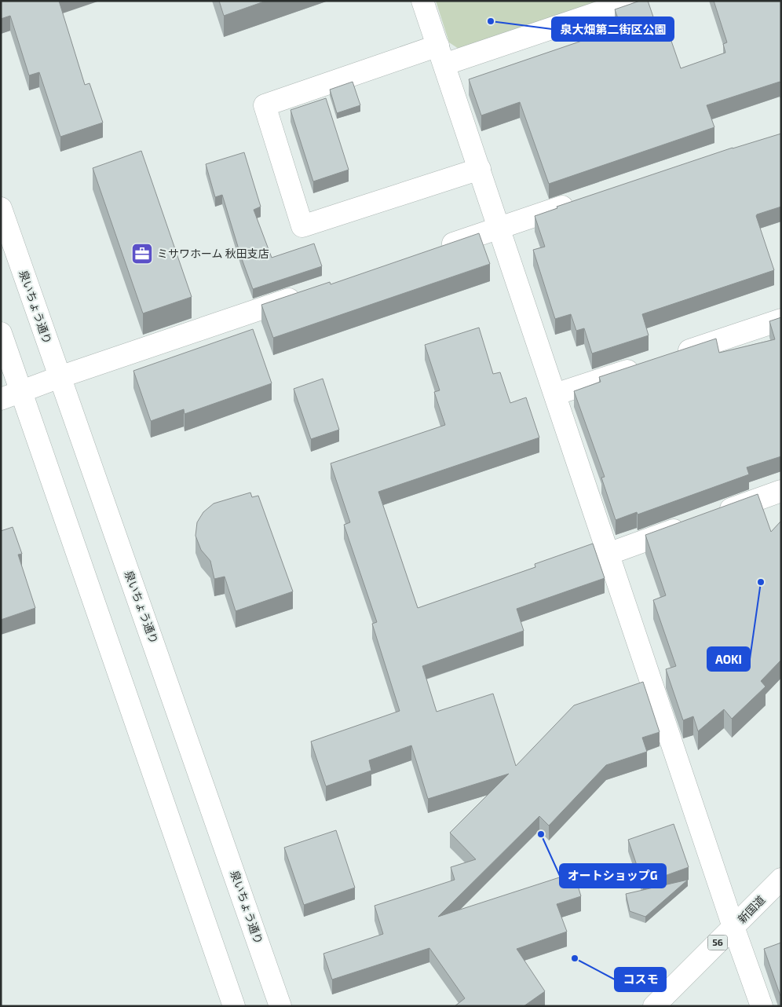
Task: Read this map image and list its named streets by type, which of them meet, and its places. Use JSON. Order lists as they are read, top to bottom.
{
  "streets": {
    "street": ["泉いちょう通り", "新国道", "56"]
  },
  "places": {
    "other": [
      "泉大畑第二街区公園",
      "AOKI",
      "オートショップG",
      "コスモ"
    ],
    "office": ["ミサワホーム 秋田支店"]
  }
}
